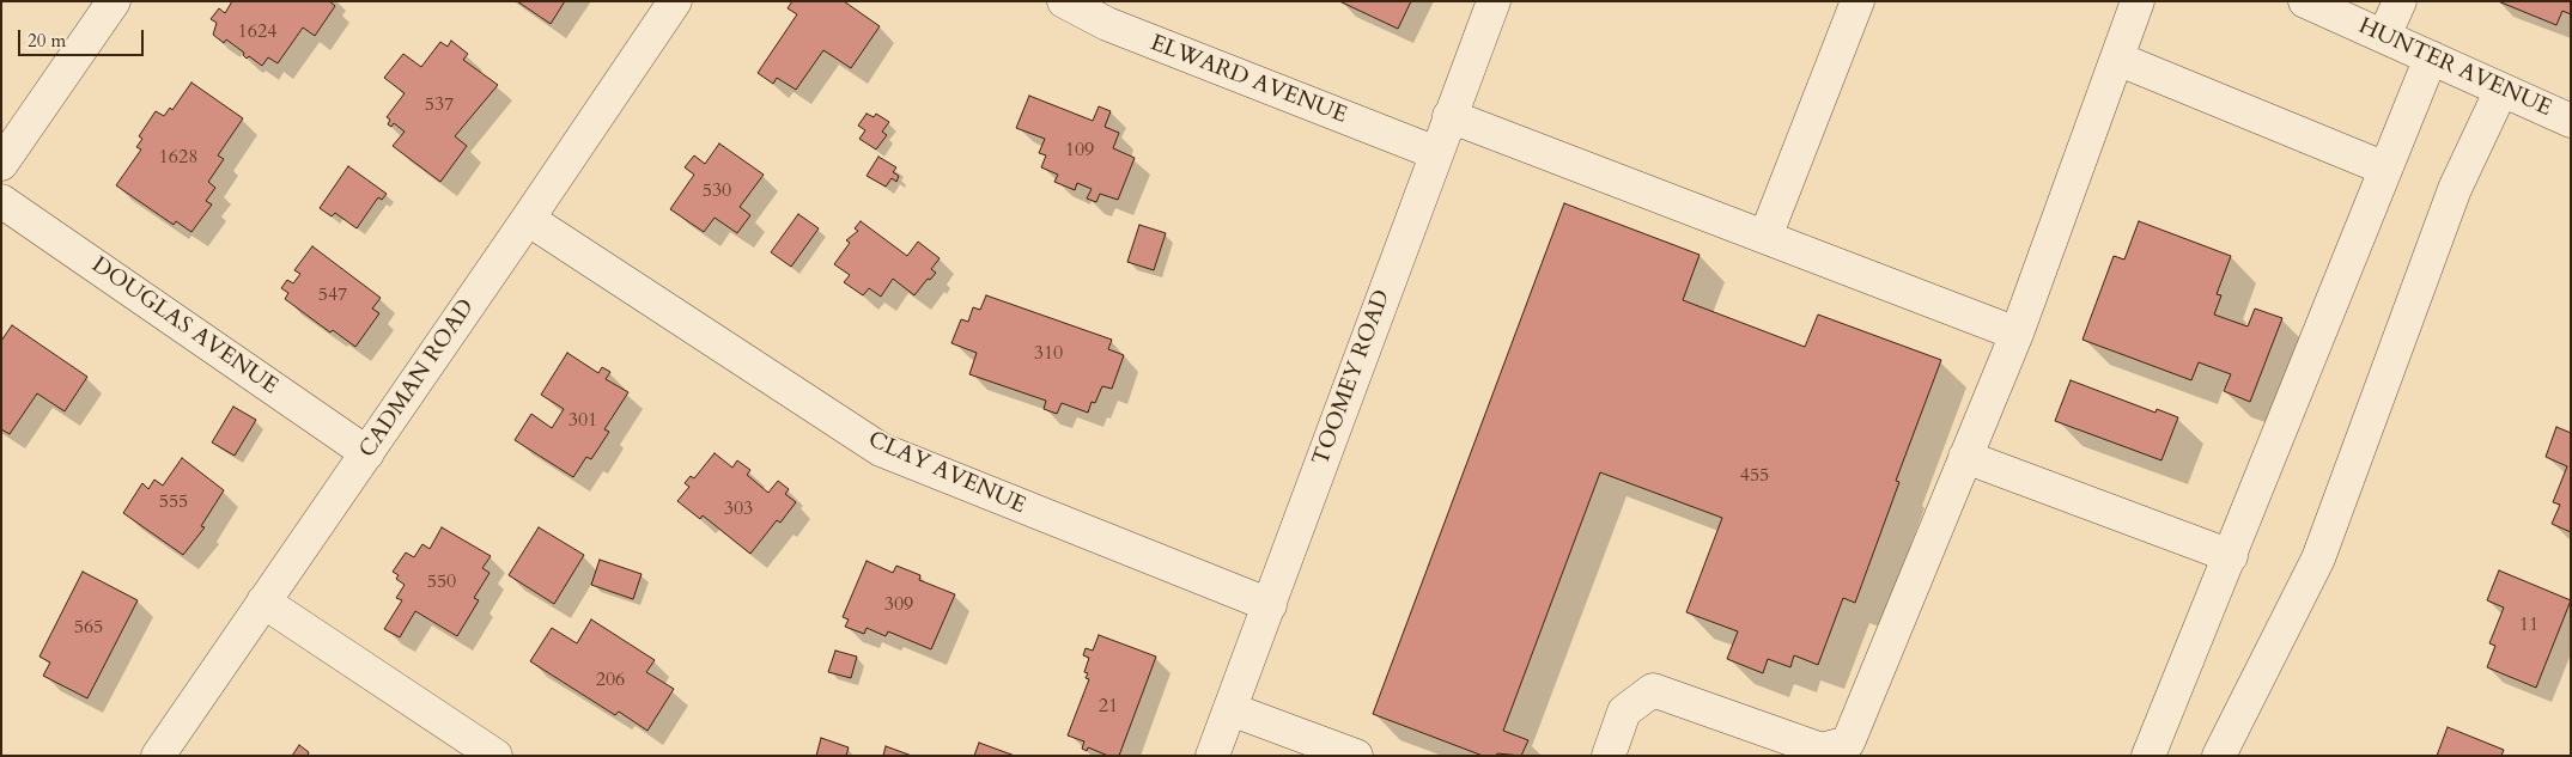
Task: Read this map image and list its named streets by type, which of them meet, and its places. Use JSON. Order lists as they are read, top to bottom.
{
  "streets": {
    "street": [
      "HUNTER AVENUE",
      "ELWARD AVENUE",
      "DOUGLAS AVENUE",
      "TOOMEY ROAD",
      "CADMAN ROAD",
      "CLAY AVENUE"
    ]
  },
  "crossings": [
    ["ELWARD AVENUE", "TOOMEY ROAD"],
    ["DOUGLAS AVENUE", "CADMAN ROAD"],
    ["TOOMEY ROAD", "CLAY AVENUE"],
    ["CADMAN ROAD", "CLAY AVENUE"]
  ],
  "house_numbers": [
    "1624",
    "537",
    "109",
    "1628",
    "530",
    "547",
    "310",
    "301",
    "455",
    "555",
    "303",
    "550",
    "309",
    "11",
    "565",
    "206",
    "21"
  ],
  "scale_bar": "20 m"
}
